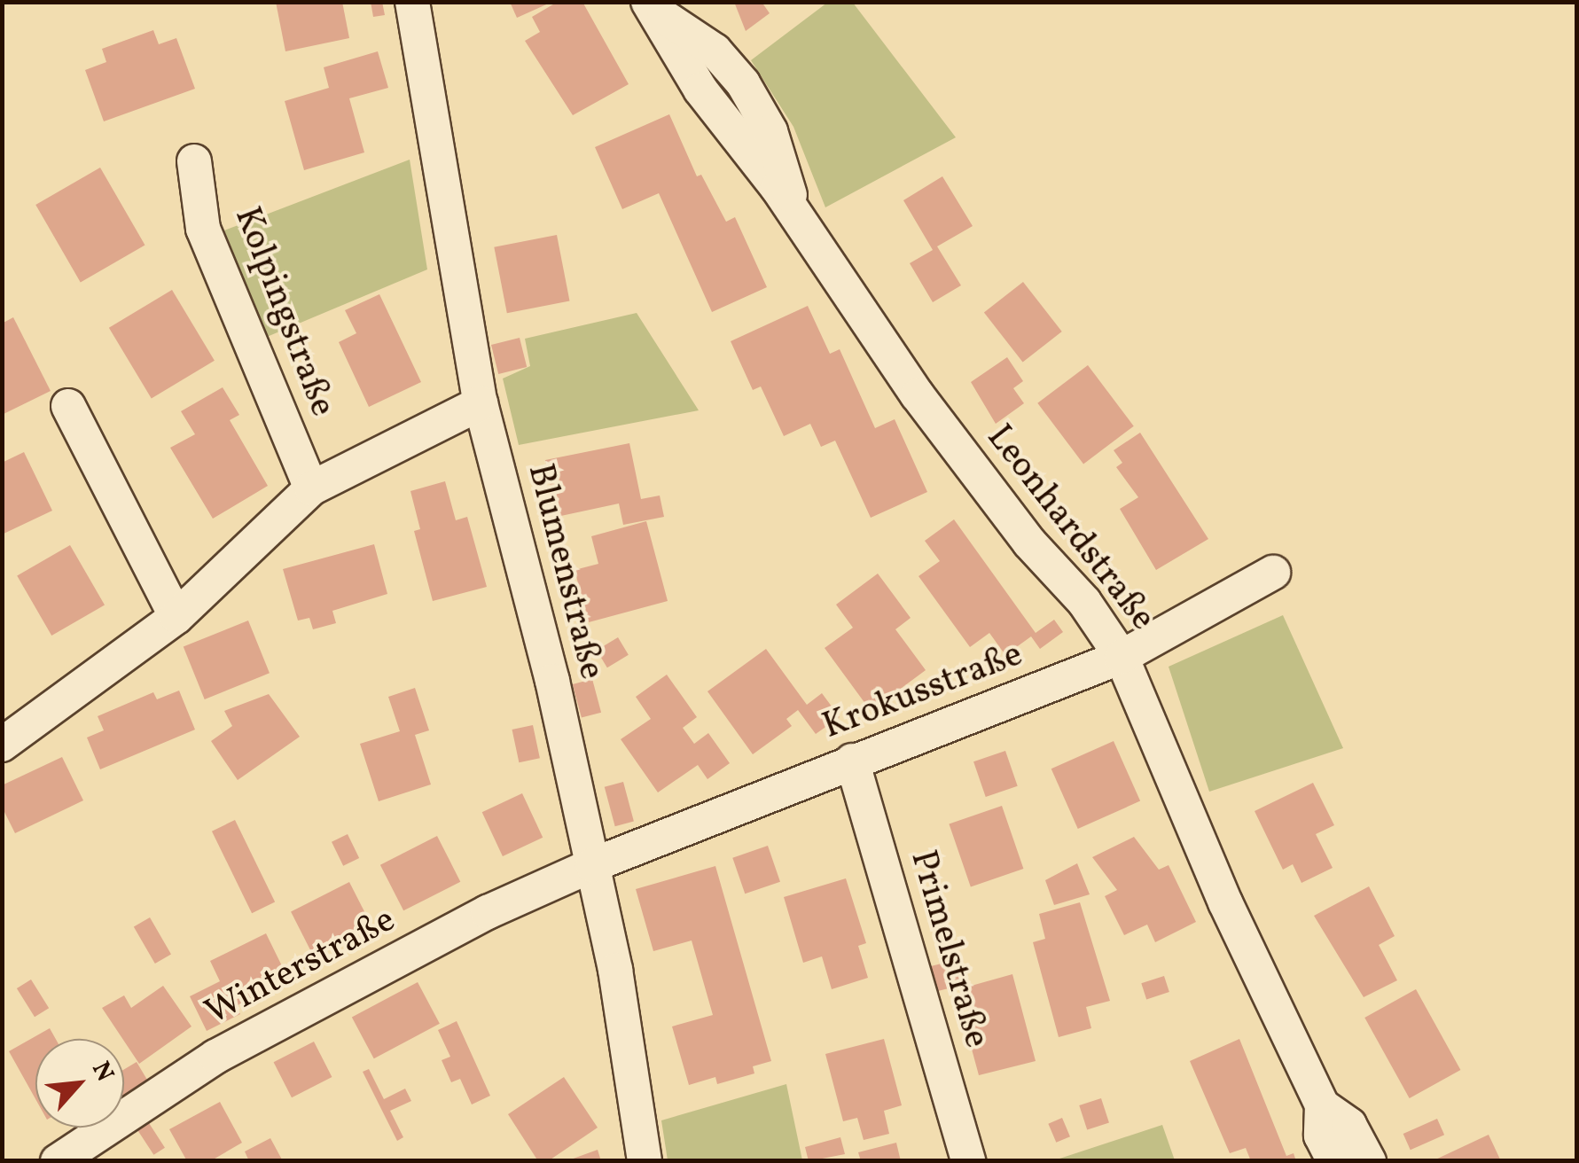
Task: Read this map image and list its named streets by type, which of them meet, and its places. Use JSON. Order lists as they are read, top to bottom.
{
  "streets": {
    "street": [
      "Kolpingstraße",
      "Leonhardstraße",
      "Blumenstraße",
      "Krokusstraße",
      "Primelstraße",
      "Winterstraße"
    ]
  },
  "crossings": [
    ["Leonhardstraße", "Krokusstraße"],
    ["Blumenstraße", "Krokusstraße"],
    ["Blumenstraße", "Winterstraße"],
    ["Krokusstraße", "Primelstraße"],
    ["Krokusstraße", "Winterstraße"]
  ],
  "north": "top right"
}
